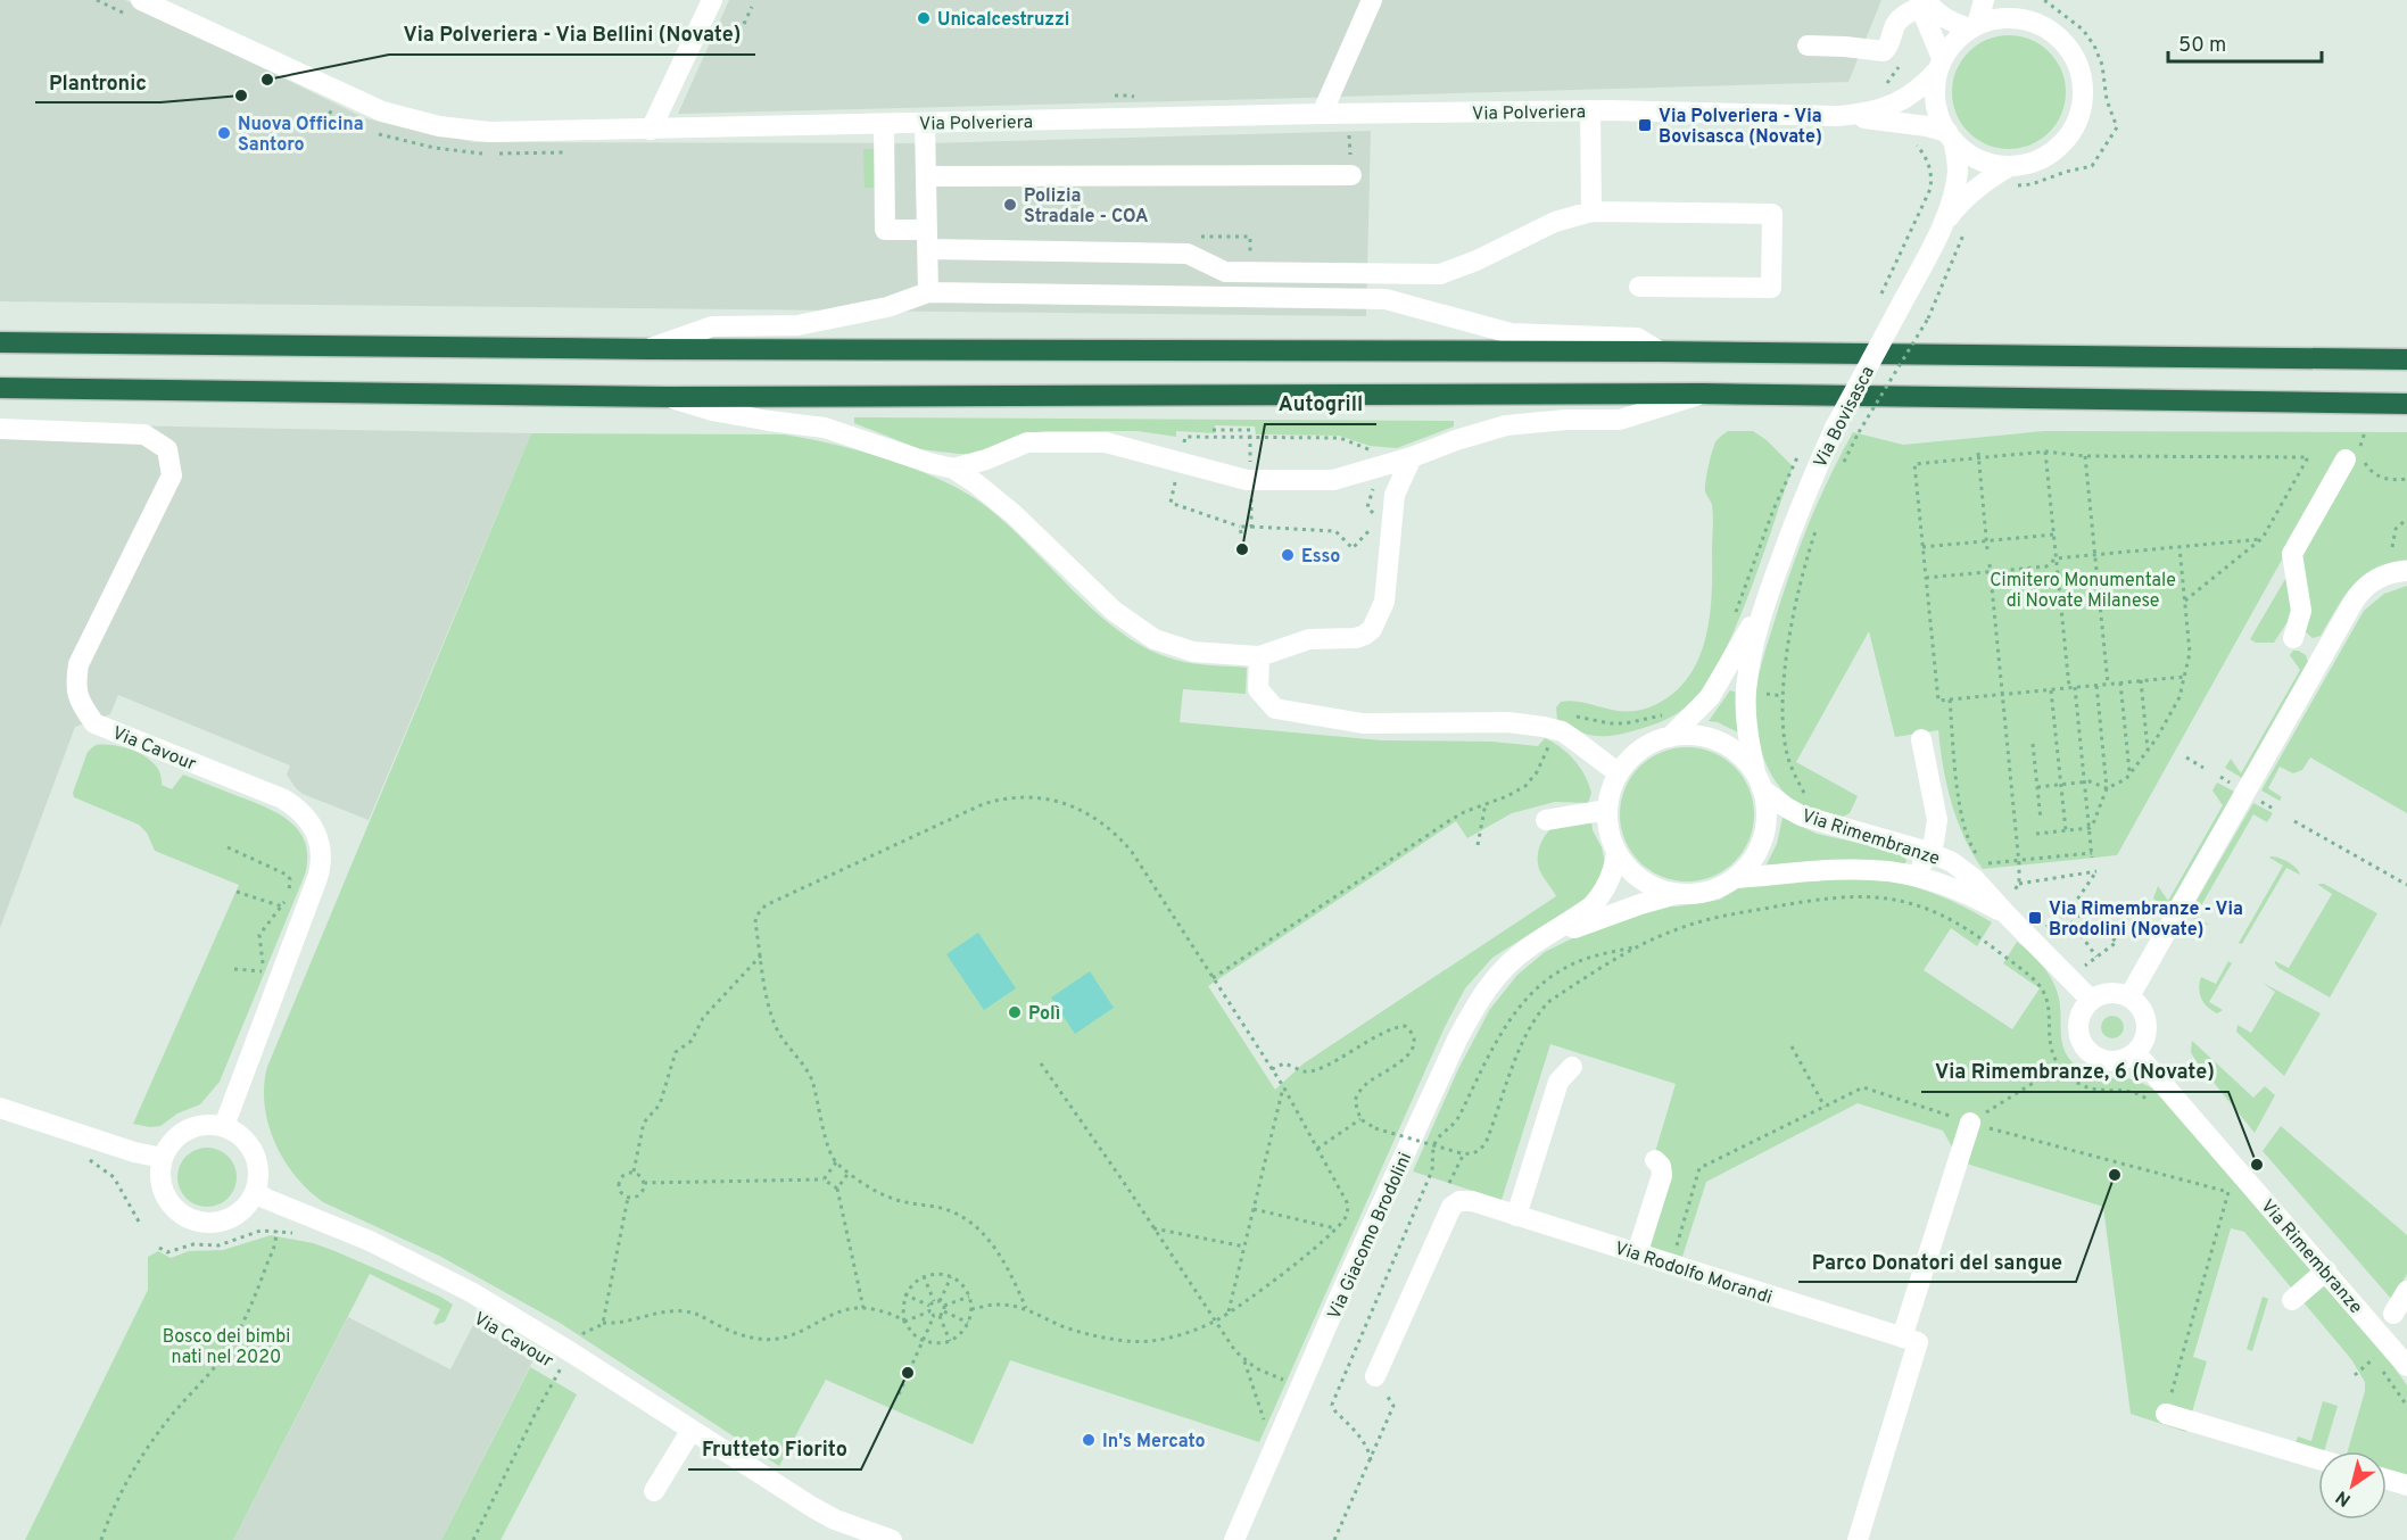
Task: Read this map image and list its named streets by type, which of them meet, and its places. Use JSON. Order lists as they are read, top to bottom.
{
  "streets": {
    "street": [
      "Via Polveriera",
      "Via Bovisasca",
      "Via Cavour",
      "Via Rimembranze",
      "Via Giacomo Brodolini",
      "Via Rodolfo Morandi"
    ]
  },
  "crossings": [
    ["Via Polveriera", "Via Bovisasca"],
    ["Via Bovisasca", "Via Rimembranze"],
    ["Via Bovisasca", "Via Giacomo Brodolini"],
    ["Via Rimembranze", "Via Giacomo Brodolini"]
  ],
  "parks": ["Cimitero Monumentale di Novate Milanese", "Bosco dei bimbi nati nel 2020"],
  "places": {
    "other": [
      "Unicalcestruzzi",
      "Via Polveriera - Via Bellini (Novate)",
      "Plantronic",
      "Nuova Officina Santoro",
      "Polizia Stradale - COA",
      "Autogrill",
      "Esso",
      "Polì",
      "Via Rimembranze, 6 (Novate)",
      "Parco Donatori del sangue",
      "Frutteto Fiorito",
      "In's Mercato"
    ],
    "transit": ["Via Polveriera - Via Bovisasca (Novate)", "Via Rimembranze - Via Brodolini (Novate)"]
  },
  "scale_bar": "50 m",
  "north": "bottom left"
}
